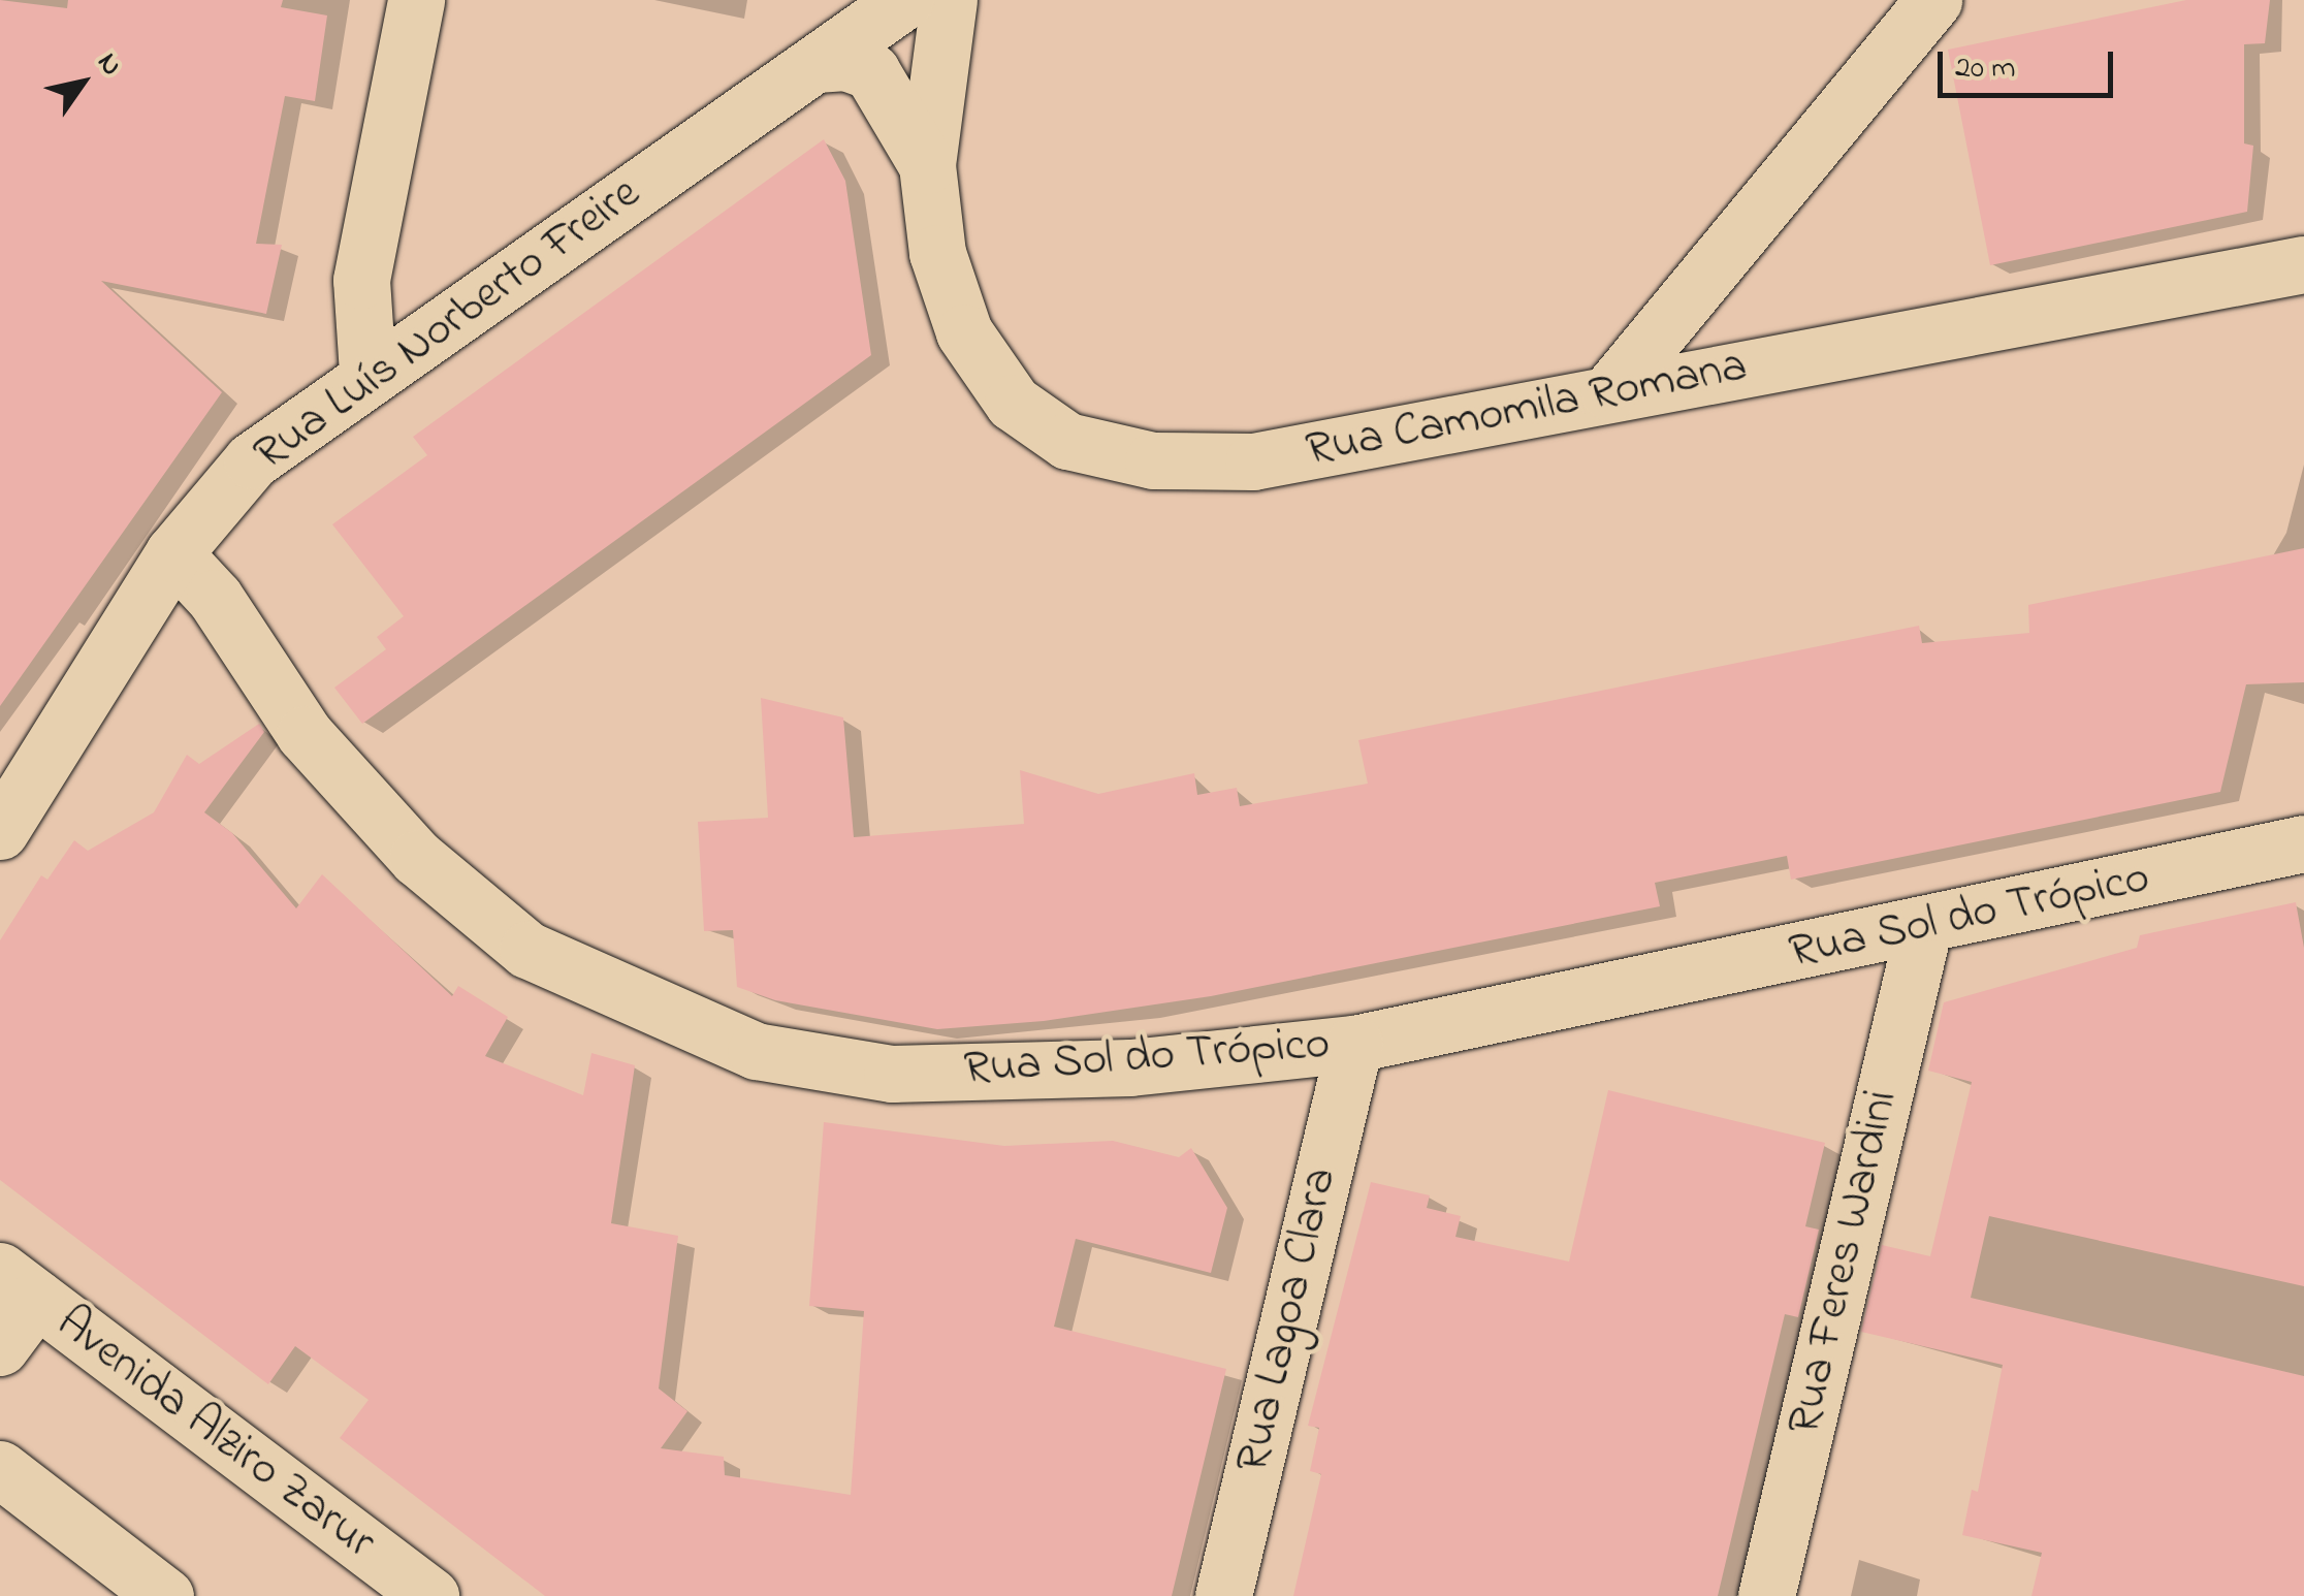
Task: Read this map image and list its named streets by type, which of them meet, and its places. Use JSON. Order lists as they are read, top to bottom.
{
  "streets": {
    "street": [
      "Rua Luís Norberto Freire",
      "Rua Camomila Romana",
      "Rua Sol do Trópico",
      "Rua Feres Wardini",
      "Rua Lagoa Clara",
      "Avenida Alziro Zarur"
    ]
  },
  "crossings": [
    ["Rua Luís Norberto Freire", "Rua Camomila Romana"],
    ["Rua Luís Norberto Freire", "Rua Sol do Trópico"],
    ["Rua Sol do Trópico", "Rua Feres Wardini"],
    ["Rua Sol do Trópico", "Rua Lagoa Clara"]
  ],
  "scale_bar": "20 m",
  "north": "top right"
}
